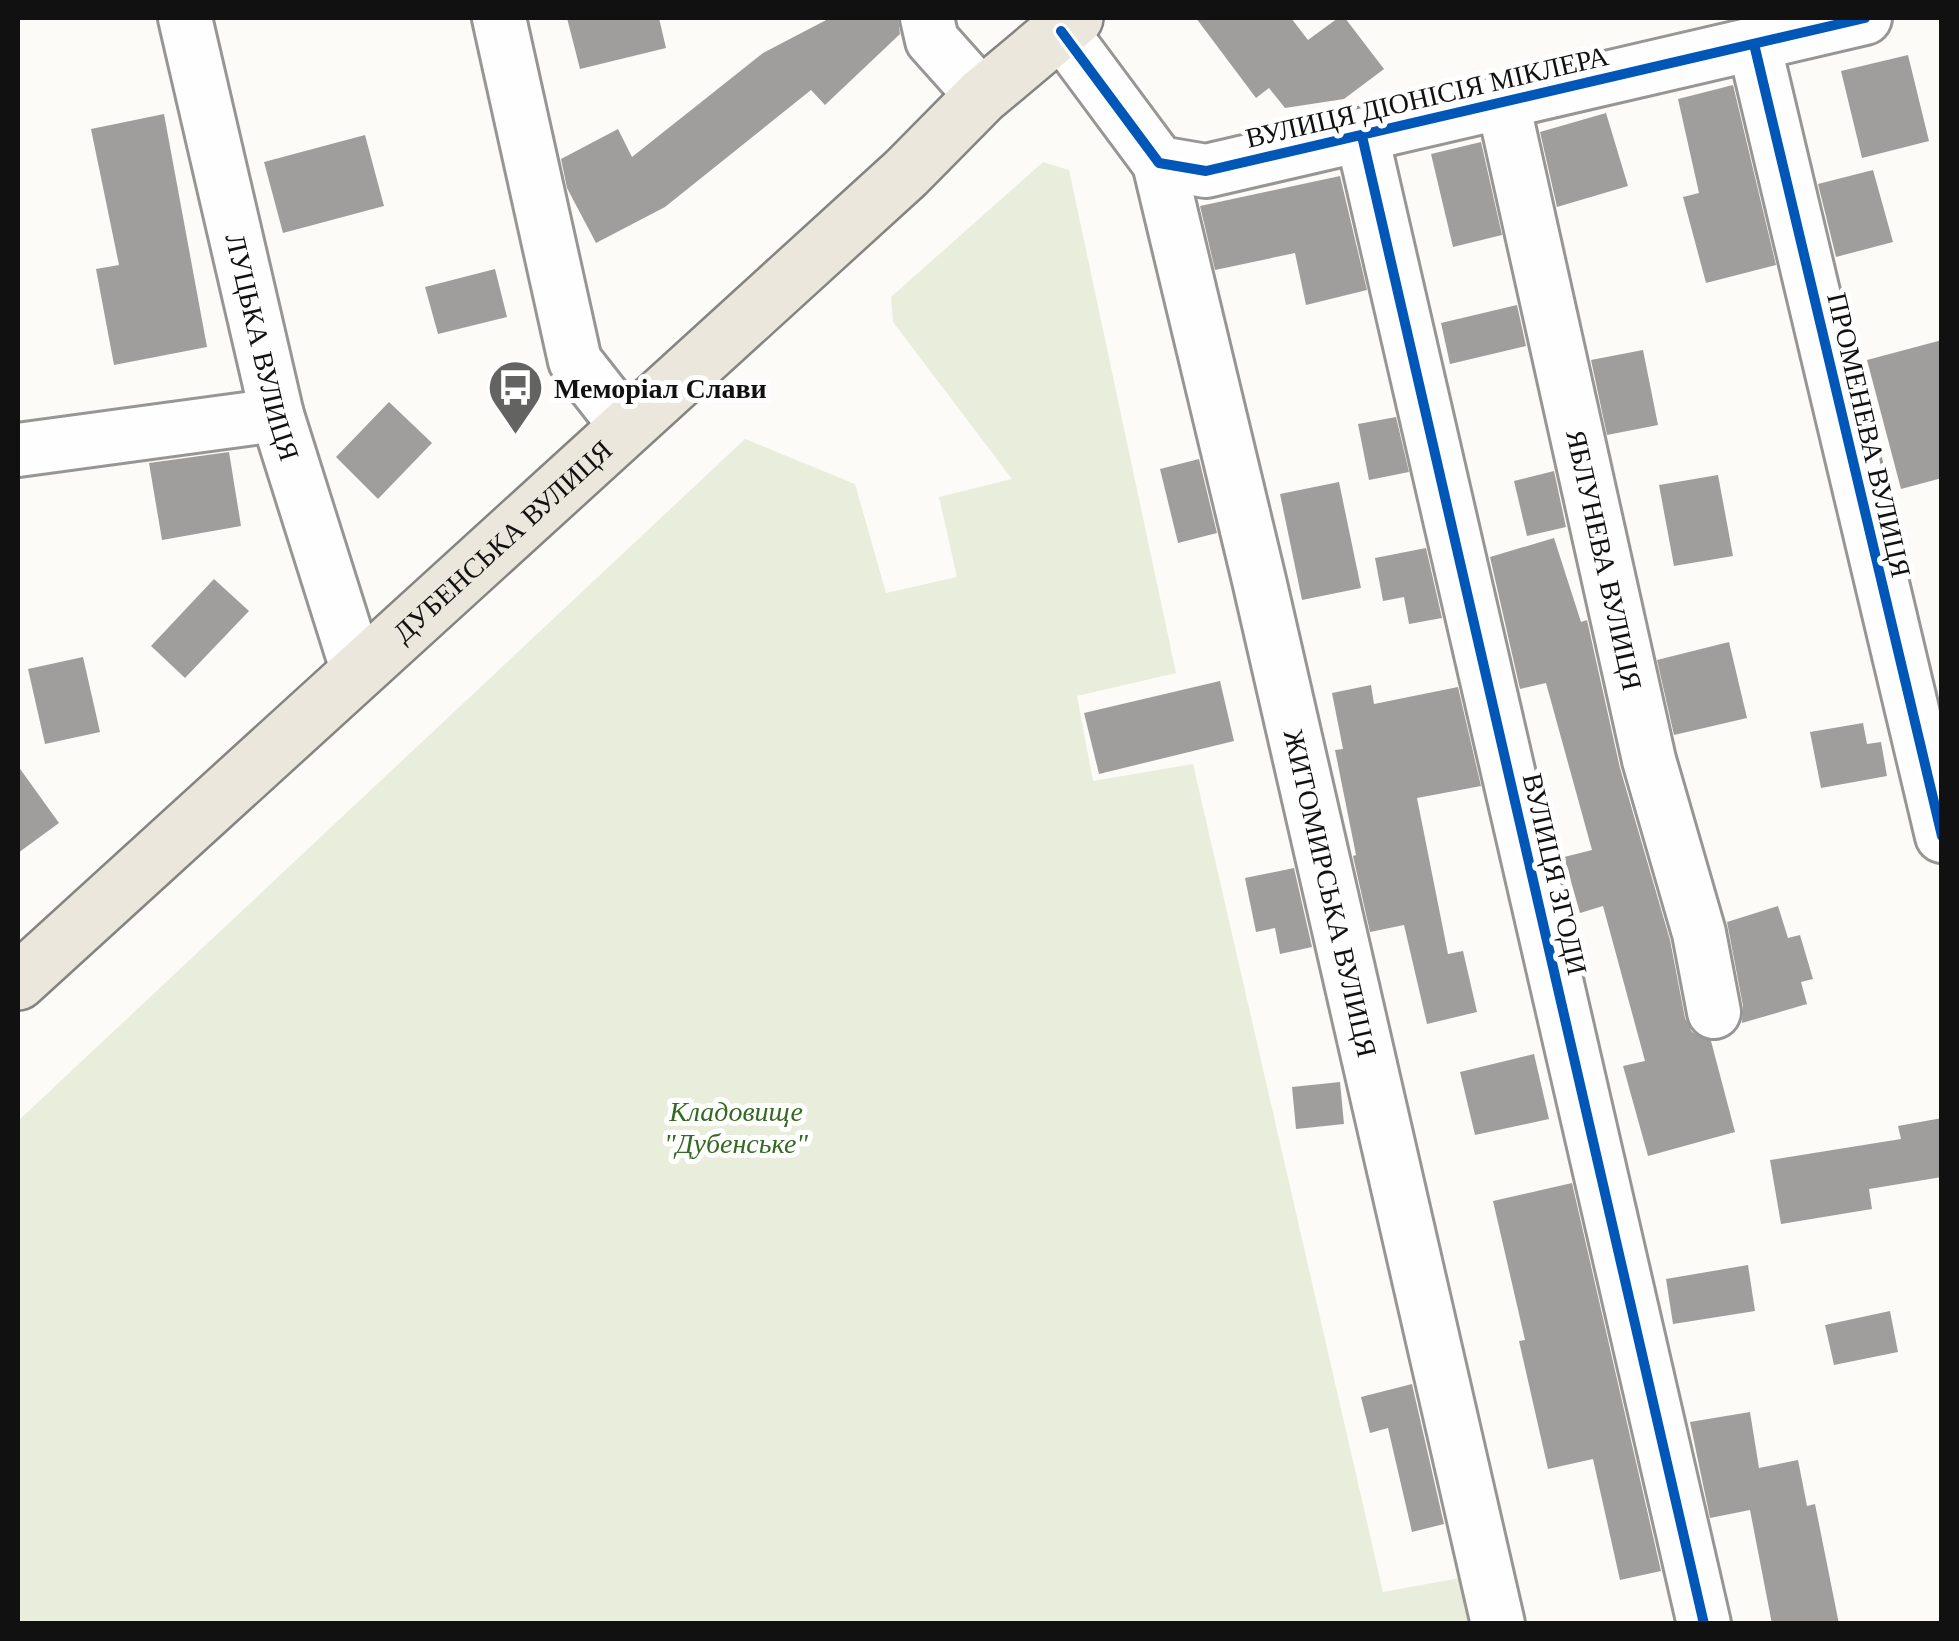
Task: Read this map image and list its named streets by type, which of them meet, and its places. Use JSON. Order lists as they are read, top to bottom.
{
  "streets": {
    "main road": ["ДУБЕНСЬКА ВУЛИЦЯ"],
    "street": [
      "ВУЛИЦЯ ДІОНІСІЯ МІКЛЕРА",
      "ЛУЦЬКА ВУЛИЦЯ",
      "ПРОМЕНЕВА ВУЛИЦЯ",
      "ЯБЛУНЕВА ВУЛИЦЯ",
      "ВУЛИЦЯ ЗГОДИ",
      "ЖИТОМИРСЬКА ВУЛИЦЯ"
    ]
  },
  "crossings": [
    ["ВУЛИЦЯ ДІОНІСІЯ МІКЛЕРА", "ПРОМЕНЕВА ВУЛИЦЯ"],
    ["ВУЛИЦЯ ДІОНІСІЯ МІКЛЕРА", "ЯБЛУНЕВА ВУЛИЦЯ"],
    ["ВУЛИЦЯ ДІОНІСІЯ МІКЛЕРА", "ВУЛИЦЯ ЗГОДИ"],
    ["ВУЛИЦЯ ДІОНІСІЯ МІКЛЕРА", "ЖИТОМИРСЬКА ВУЛИЦЯ"],
    ["ЛУЦЬКА ВУЛИЦЯ", "ДУБЕНСЬКА ВУЛИЦЯ"]
  ],
  "parks": ["Кладовище \"Дубенське\""],
  "places": {
    "bus stop": ["Меморіал Слави"]
  }
}
